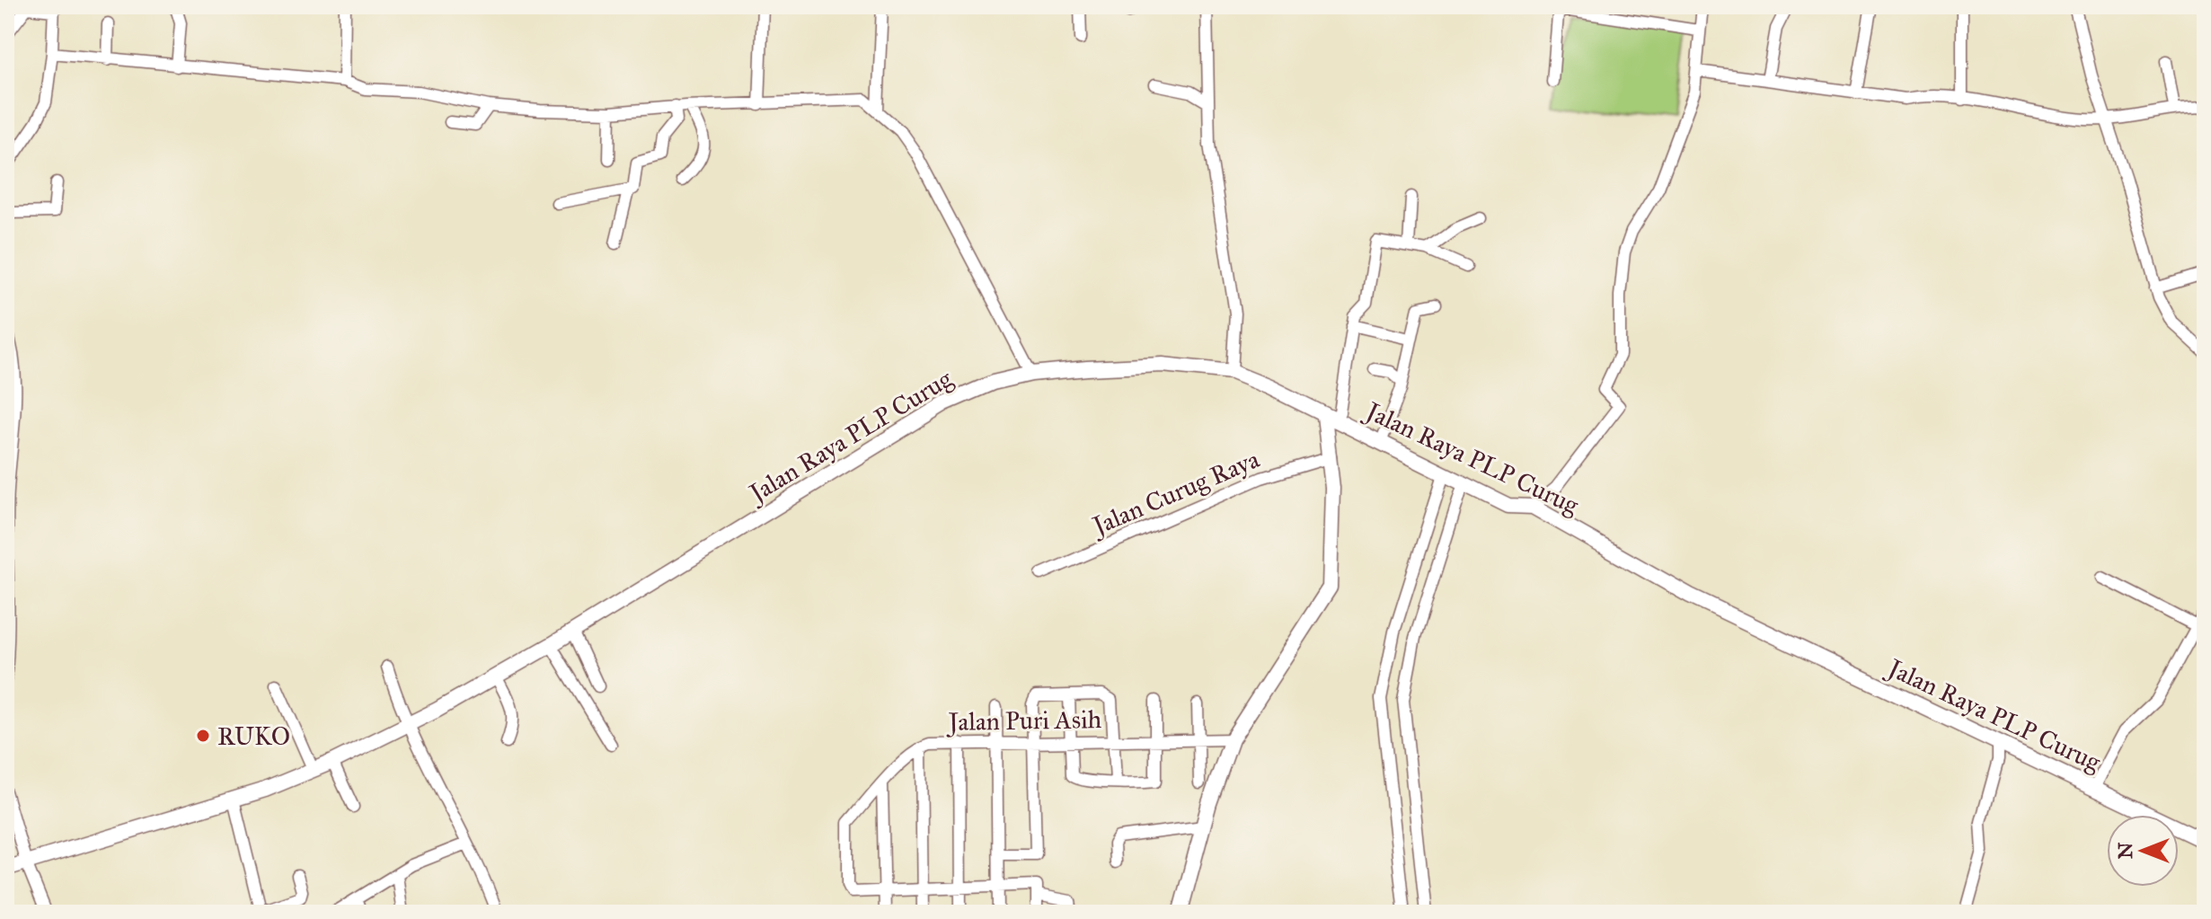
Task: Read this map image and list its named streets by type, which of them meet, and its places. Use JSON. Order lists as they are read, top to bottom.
{
  "streets": {
    "main road": ["Jalan Raya PLP Curug"],
    "street": ["Jalan Curug Raya", "Jalan Puri Asih"]
  },
  "places": ["RUKO"],
  "north": "left"
}
